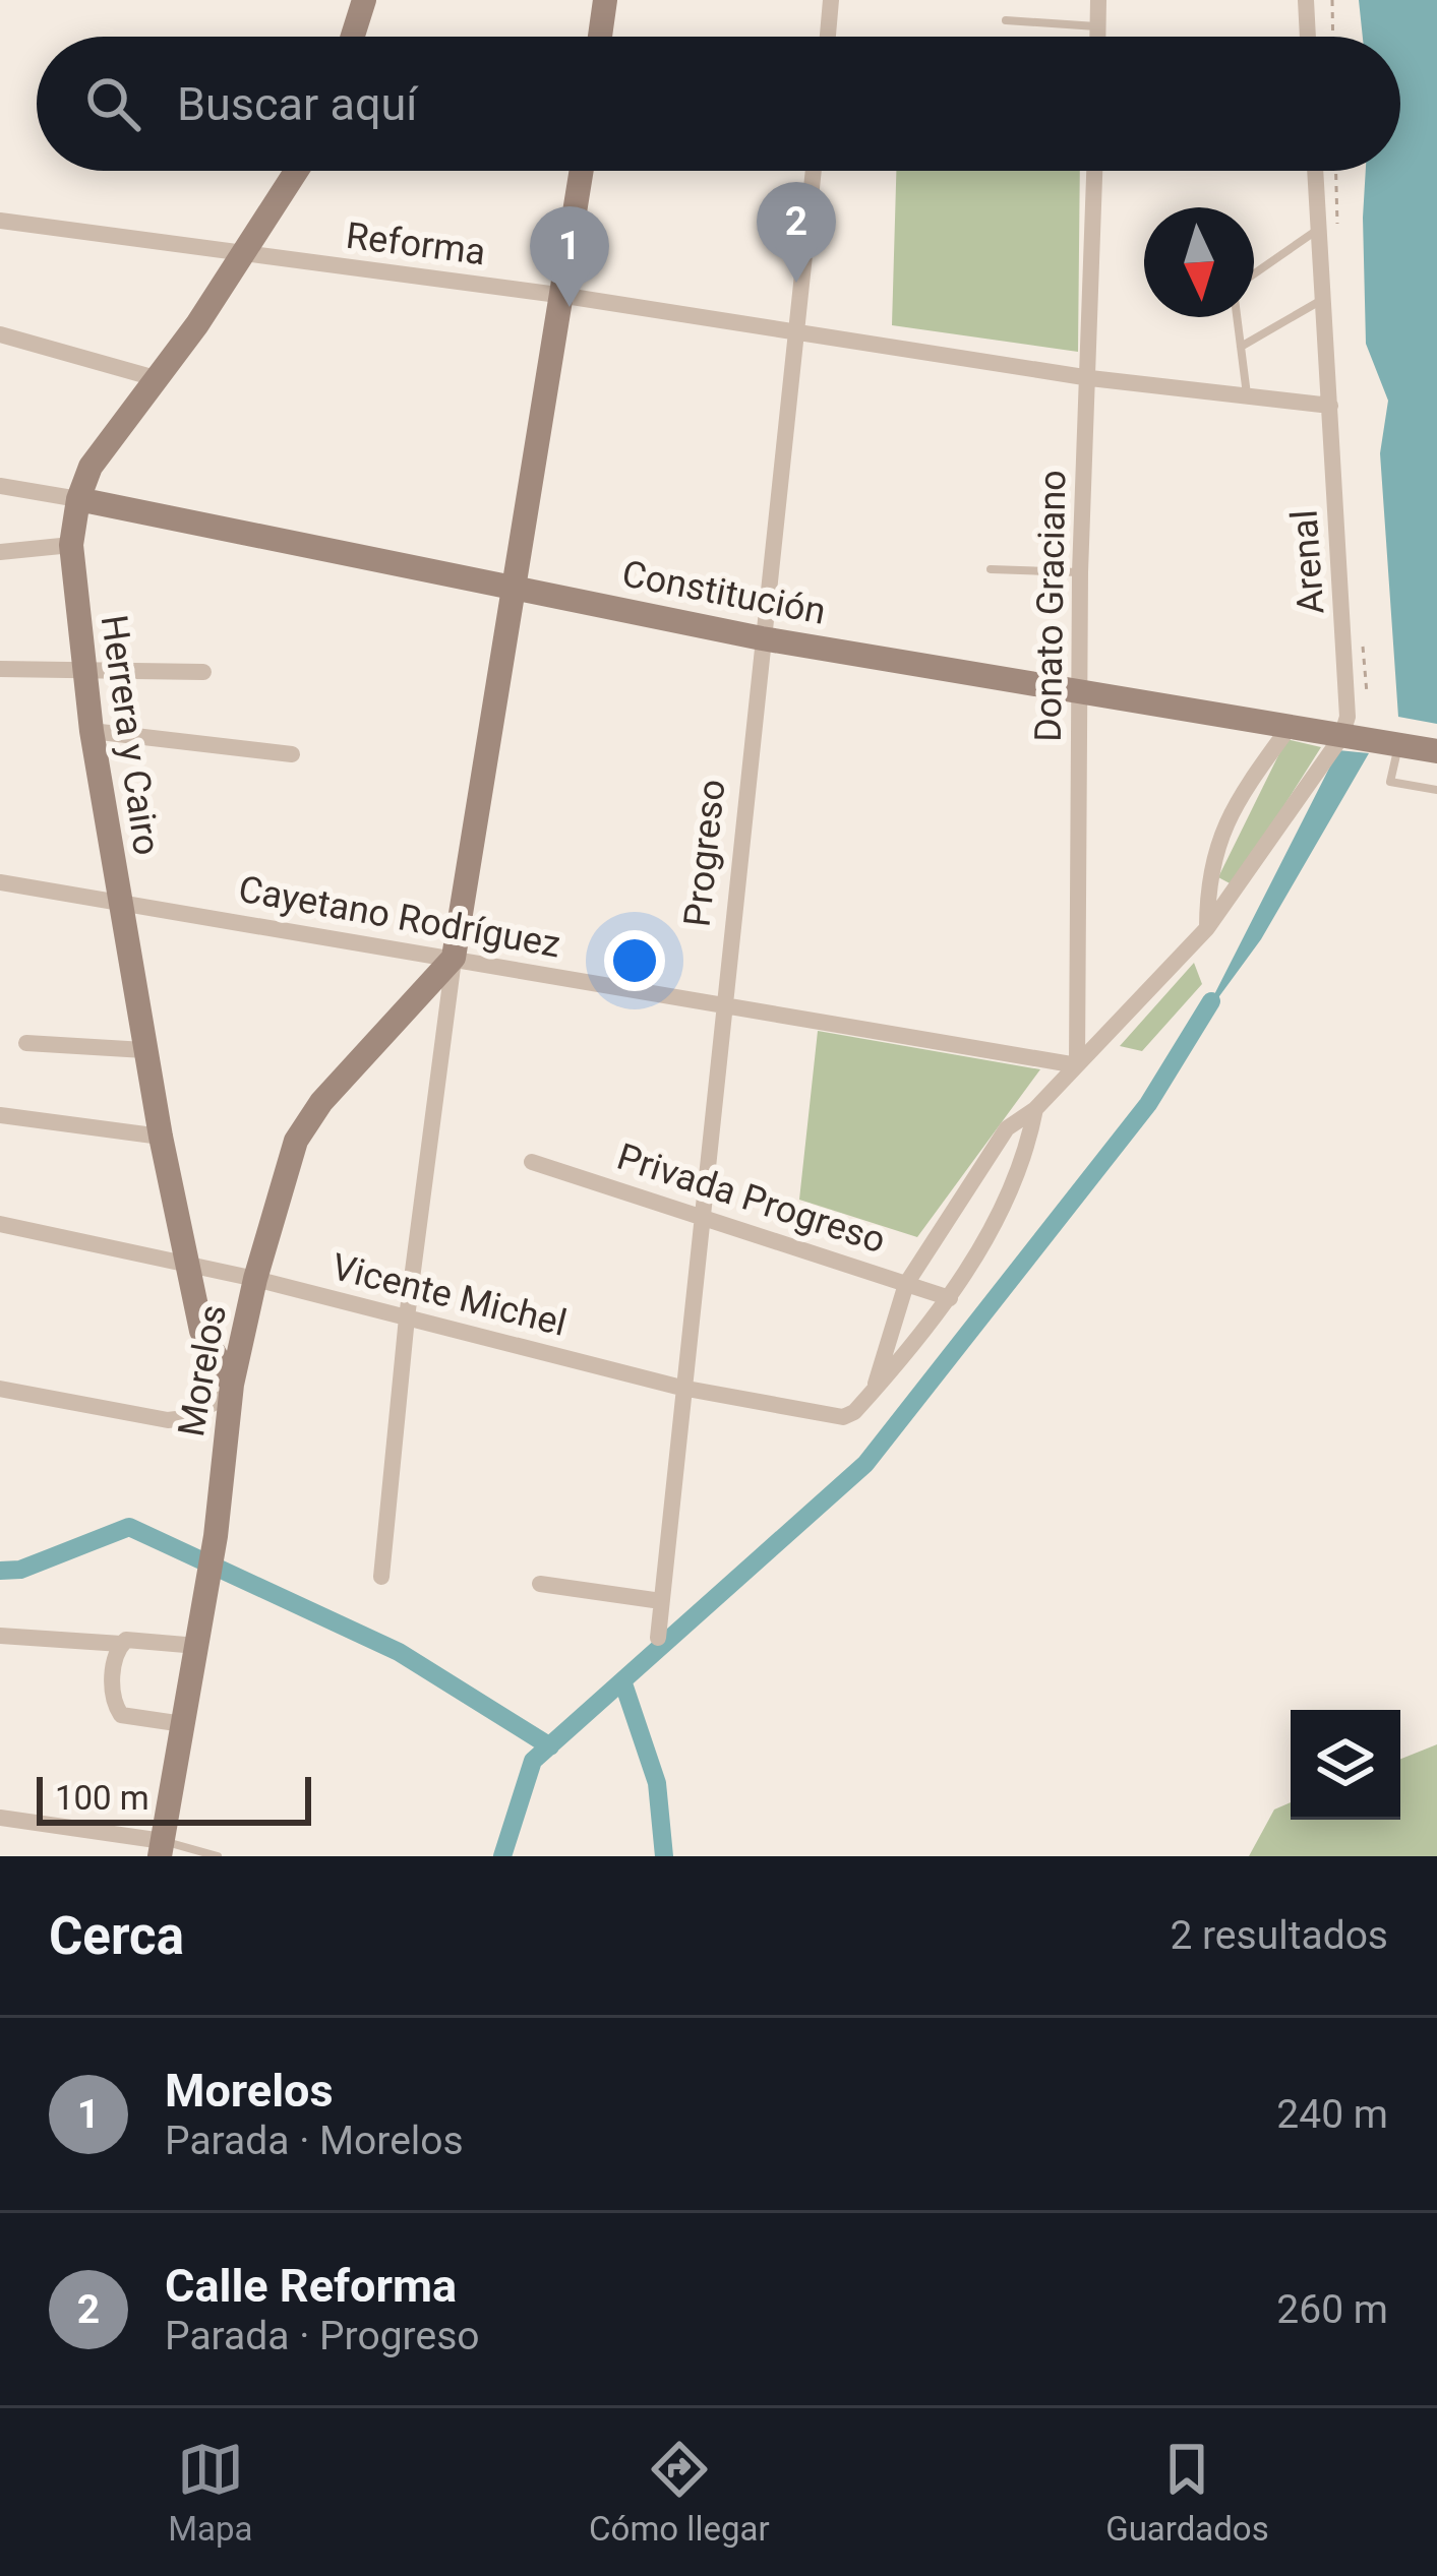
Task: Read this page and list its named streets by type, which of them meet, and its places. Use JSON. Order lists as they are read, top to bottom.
{
  "streets": {
    "street": [
      "Reforma",
      "Arenal",
      "Constitución",
      "Donato Graciano",
      "Herrera y Cairo",
      "Progreso",
      "Cayetano Rodríguez",
      "Privada Progreso",
      "Vicente Michel",
      "Morelos"
    ]
  },
  "crossings": [
    ["Reforma", "Arenal"],
    ["Reforma", "Donato Graciano"],
    ["Reforma", "Herrera y Cairo"],
    ["Reforma", "Progreso"],
    ["Arenal", "Constitución"],
    ["Arenal", "Donato Graciano"],
    ["Arenal", "Cayetano Rodríguez"],
    ["Arenal", "Privada Progreso"],
    ["Arenal", "Vicente Michel"],
    ["Constitución", "Donato Graciano"],
    ["Constitución", "Herrera y Cairo"],
    ["Constitución", "Progreso"],
    ["Donato Graciano", "Cayetano Rodríguez"],
    ["Herrera y Cairo", "Cayetano Rodríguez"],
    ["Herrera y Cairo", "Vicente Michel"],
    ["Herrera y Cairo", "Morelos"],
    ["Progreso", "Cayetano Rodríguez"],
    ["Progreso", "Privada Progreso"],
    ["Progreso", "Vicente Michel"],
    ["Cayetano Rodríguez", "Morelos"],
    ["Vicente Michel", "Morelos"]
  ],
  "scale_bar": "100 m",
  "north": "bottom",
  "page": {
    "search": "Buscar aquí",
    "pins": ["2", "1"],
    "scale": "100 m",
    "heading": ["Cerca", "2 resultados"],
    "list": [
      {
        "mark": "1",
        "name": "Morelos",
        "note": "Parada · Morelos",
        "value": "240 m"
      },
      {
        "mark": "2",
        "name": "Calle Reforma",
        "note": "Parada · Progreso",
        "value": "260 m"
      }
    ],
    "nav": ["Mapa", "Cómo llegar", "Guardados"]
  }
}
